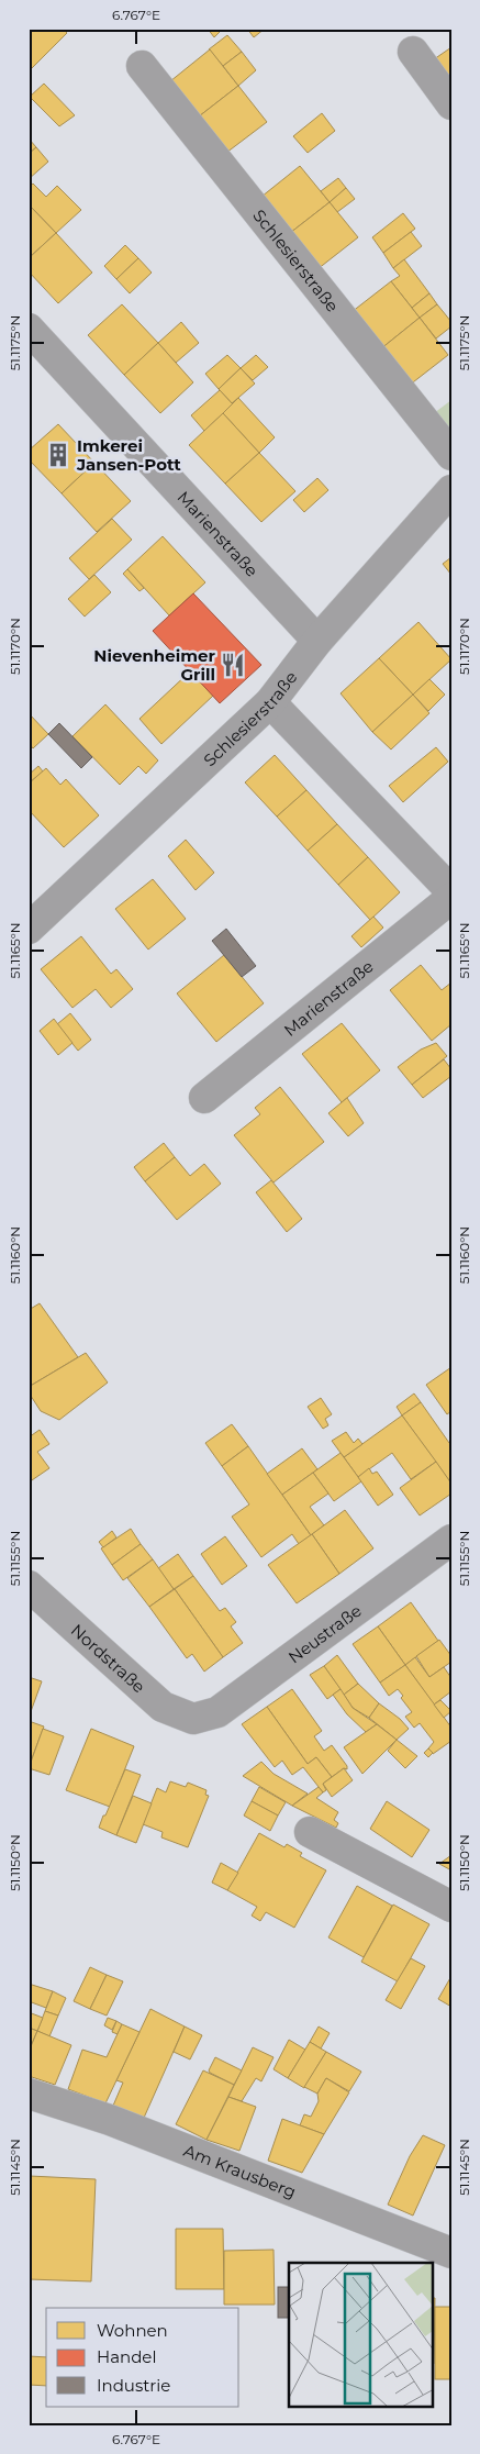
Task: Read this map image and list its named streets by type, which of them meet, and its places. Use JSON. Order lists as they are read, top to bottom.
{
  "streets": {
    "street": [
      "Schlesierstraße",
      "Marienstraße",
      "Neustraße",
      "Nordstraße",
      "Am Krausberg"
    ]
  },
  "crossings": [
    ["Schlesierstraße", "Marienstraße"],
    ["Neustraße", "Nordstraße"]
  ],
  "places": {
    "building": ["Imkerei Jansen-Pott"],
    "restaurant": ["Nievenheimer Grill"]
  },
  "legend": ["Wohnen", "Handel", "Industrie"],
  "coordinates": [
    "6.767°E",
    "51.1175°N",
    "51.1170°N",
    "51.1165°N",
    "51.1160°N",
    "51.1155°N",
    "51.1150°N",
    "51.1145°N"
  ]
}
